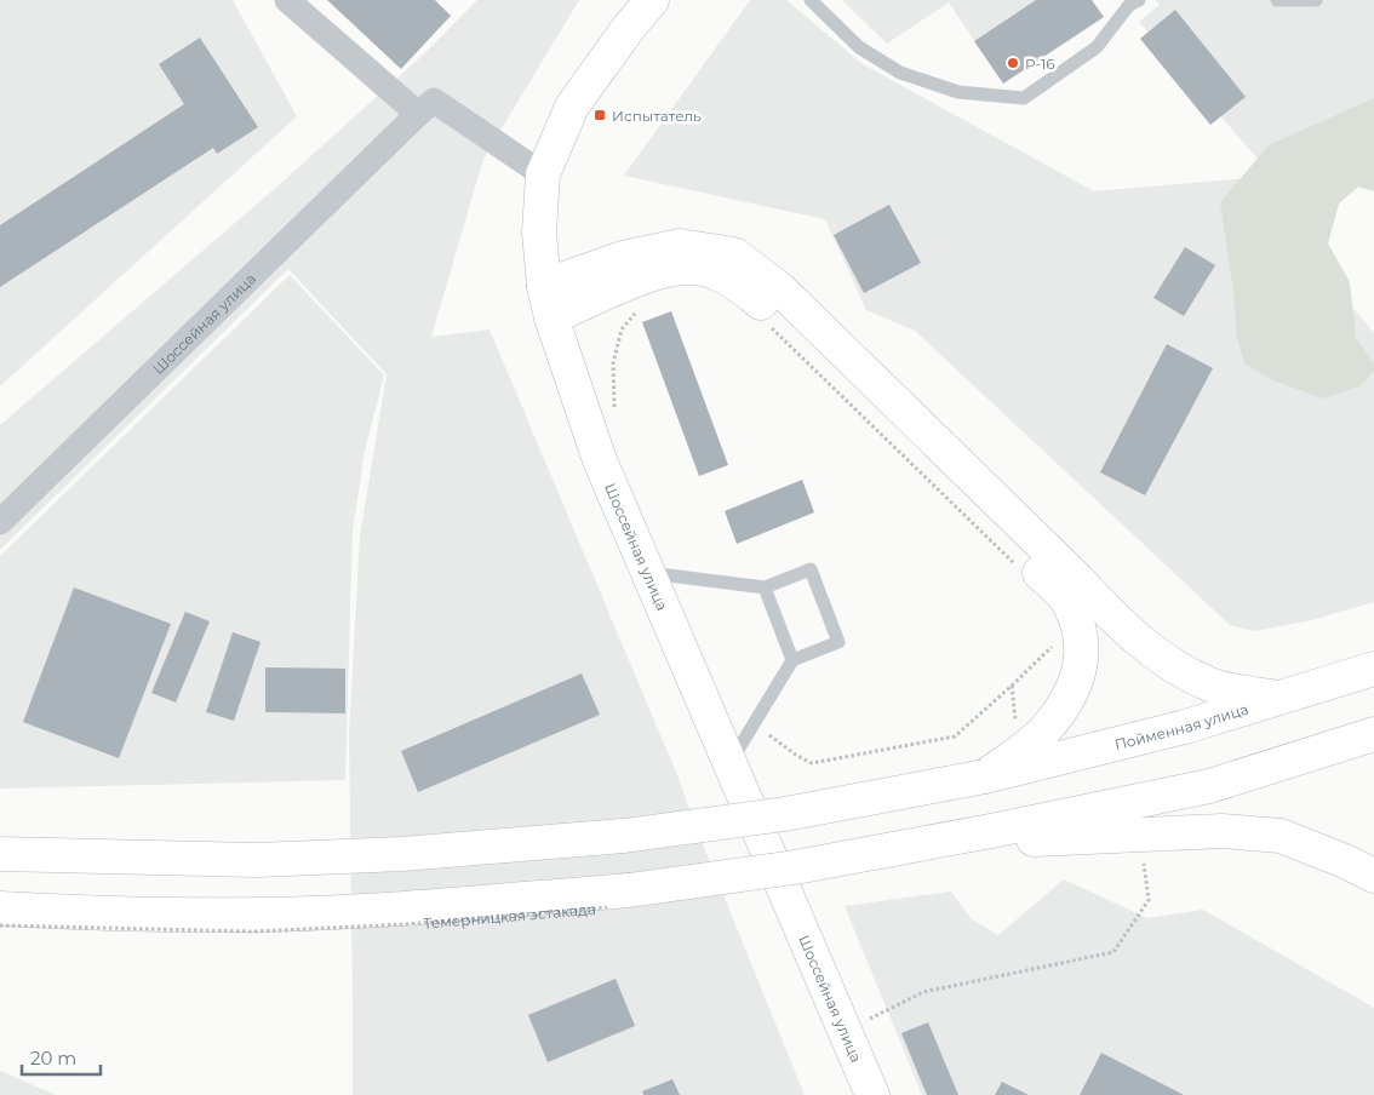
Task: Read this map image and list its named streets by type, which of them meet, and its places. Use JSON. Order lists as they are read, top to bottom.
{
  "streets": {
    "main road": ["Шоссейная улица", "Пойменная улица", "Темерницкая эстакада"]
  },
  "places": {
    "other": ["Р-16"],
    "transit": ["Испытатель"]
  },
  "scale_bar": "20 m"
}
